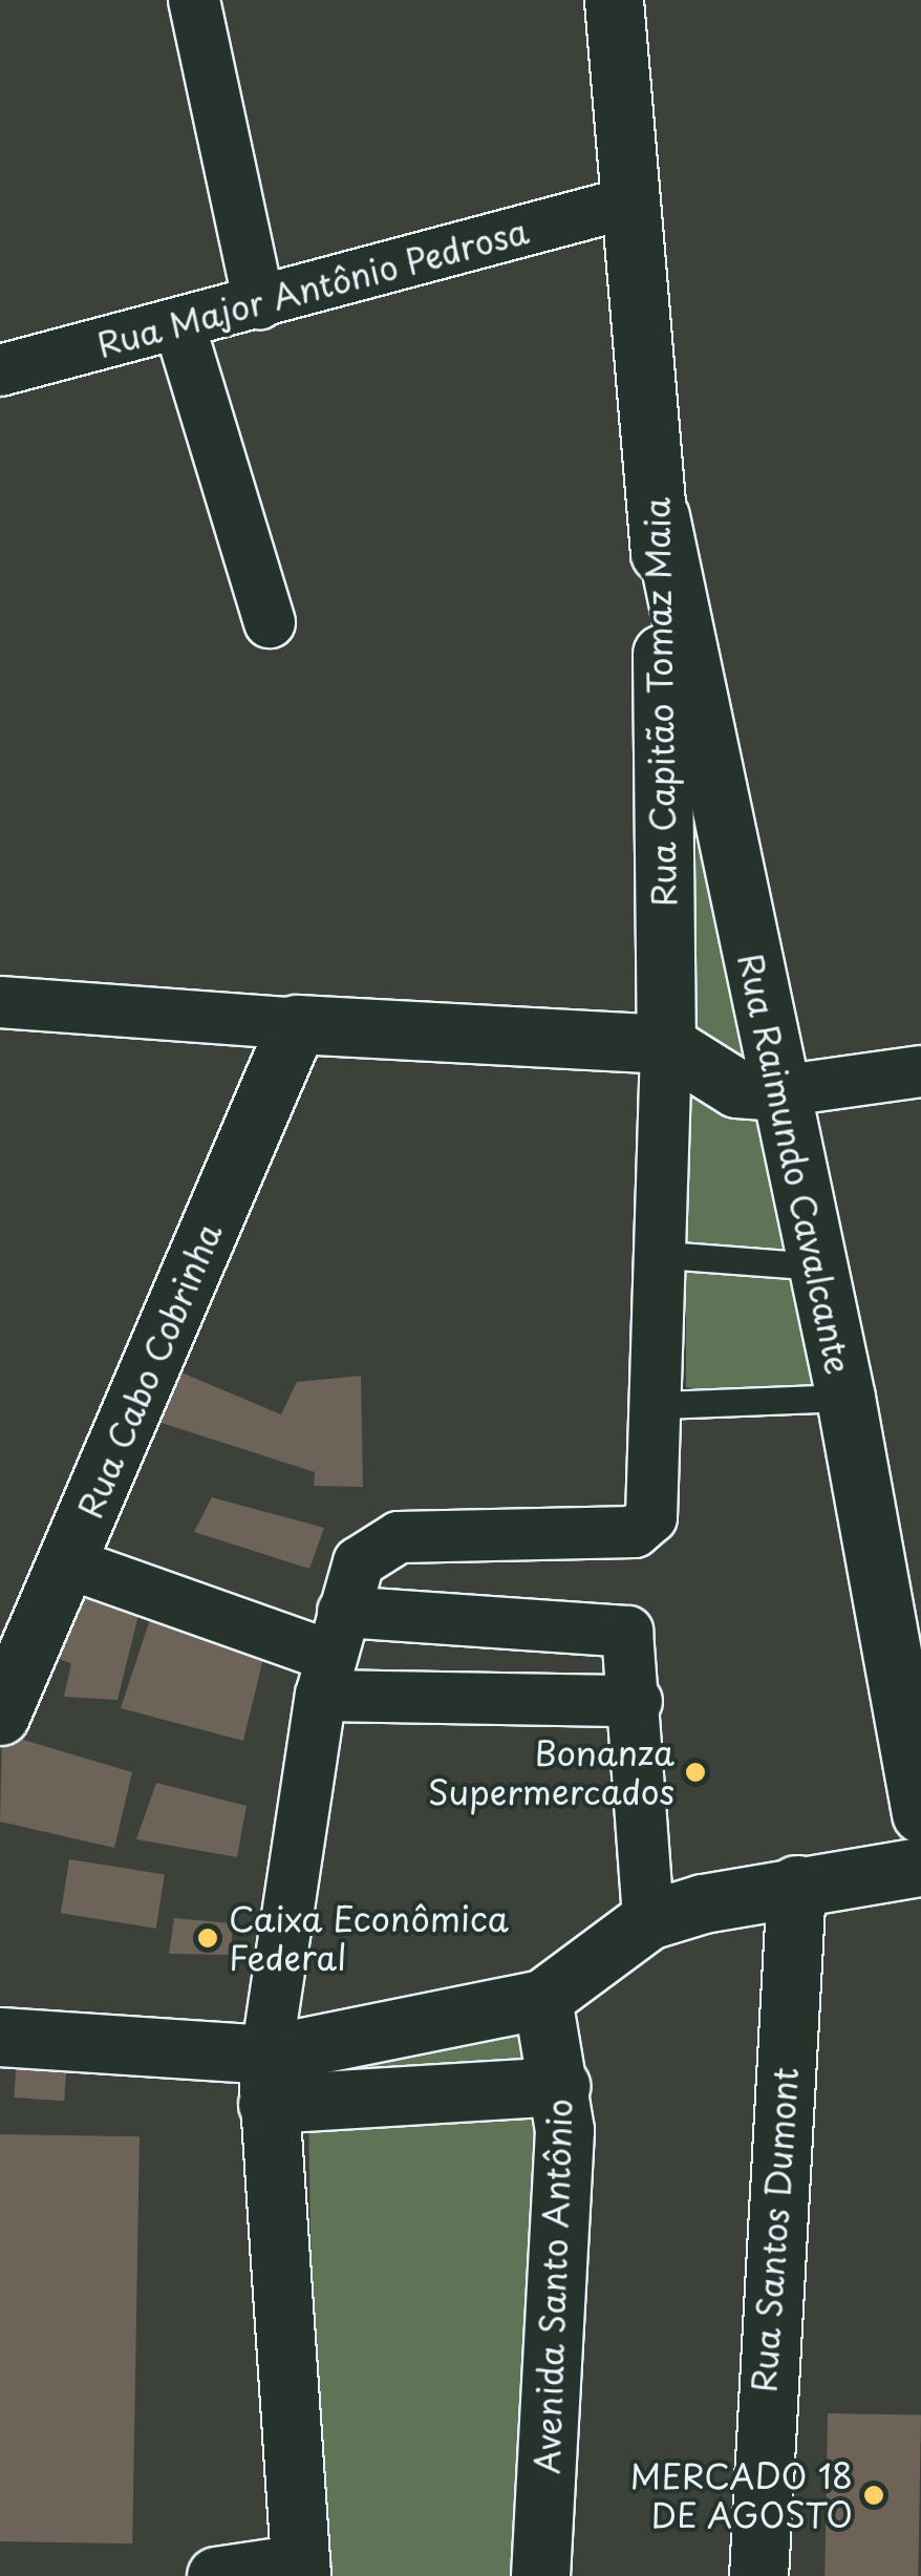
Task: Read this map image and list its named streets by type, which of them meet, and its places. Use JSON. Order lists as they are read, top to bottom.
{
  "streets": {
    "street": [
      "Rua Major Antônio Pedrosa",
      "Rua Capitão Tomaz Maia",
      "Rua Raimundo Cavalcante",
      "Rua Cabo Cobrinha",
      "Rua Santos Dumont",
      "Avenida Santo Antônio"
    ]
  },
  "crossings": [
    ["Rua Major Antônio Pedrosa", "Rua Capitão Tomaz Maia"],
    ["Rua Capitão Tomaz Maia", "Rua Raimundo Cavalcante"]
  ],
  "places": ["Bonanza Supermercados", "Caixa Econômica Federal", "MERCADO 18 DE AGOSTO"]
}
